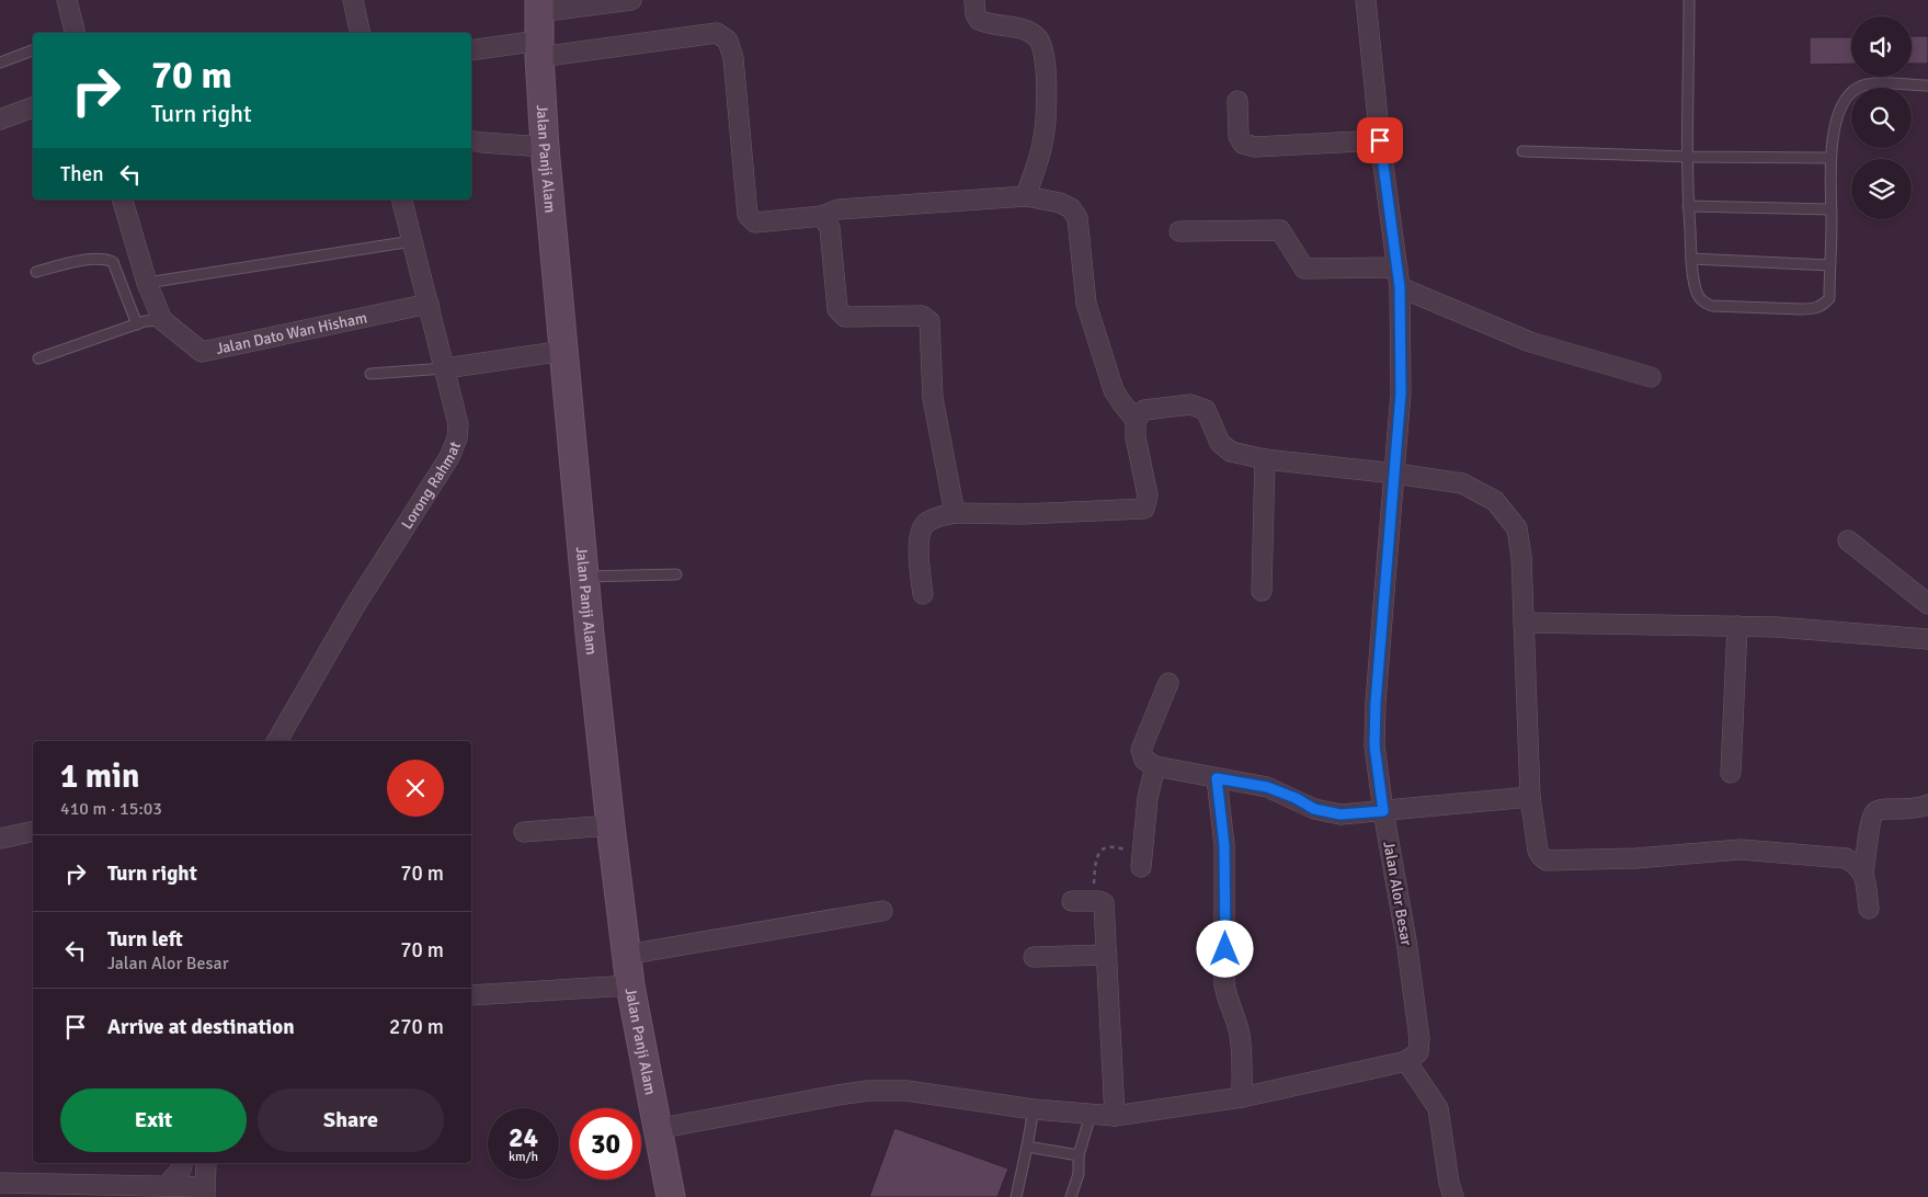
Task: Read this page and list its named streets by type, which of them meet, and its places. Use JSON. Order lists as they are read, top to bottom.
{
  "streets": {
    "main road": ["Jalan Panji Alam"],
    "street": ["Jalan Dato Wan Hisham", "Lorong Rahmat", "Jalan Alor Besar"]
  },
  "crossings": [
    ["Jalan Dato Wan Hisham", "Lorong Rahmat"]
  ],
  "page": {
    "turn": ["70 m", "Turn right"],
    "then": "Then",
    "heading": ["1 min", "410 m · 15:03"],
    "list": [
      {
        "name": "Turn right",
        "value": "70 m"
      },
      {
        "name": "Turn left",
        "note": "Jalan Alor Besar",
        "value": "70 m"
      },
      {
        "name": "Arrive at destination",
        "value": "270 m"
      }
    ],
    "buttons": ["Exit", "Share"],
    "speed": "24 km/h",
    "limit": "30"
  }
}
